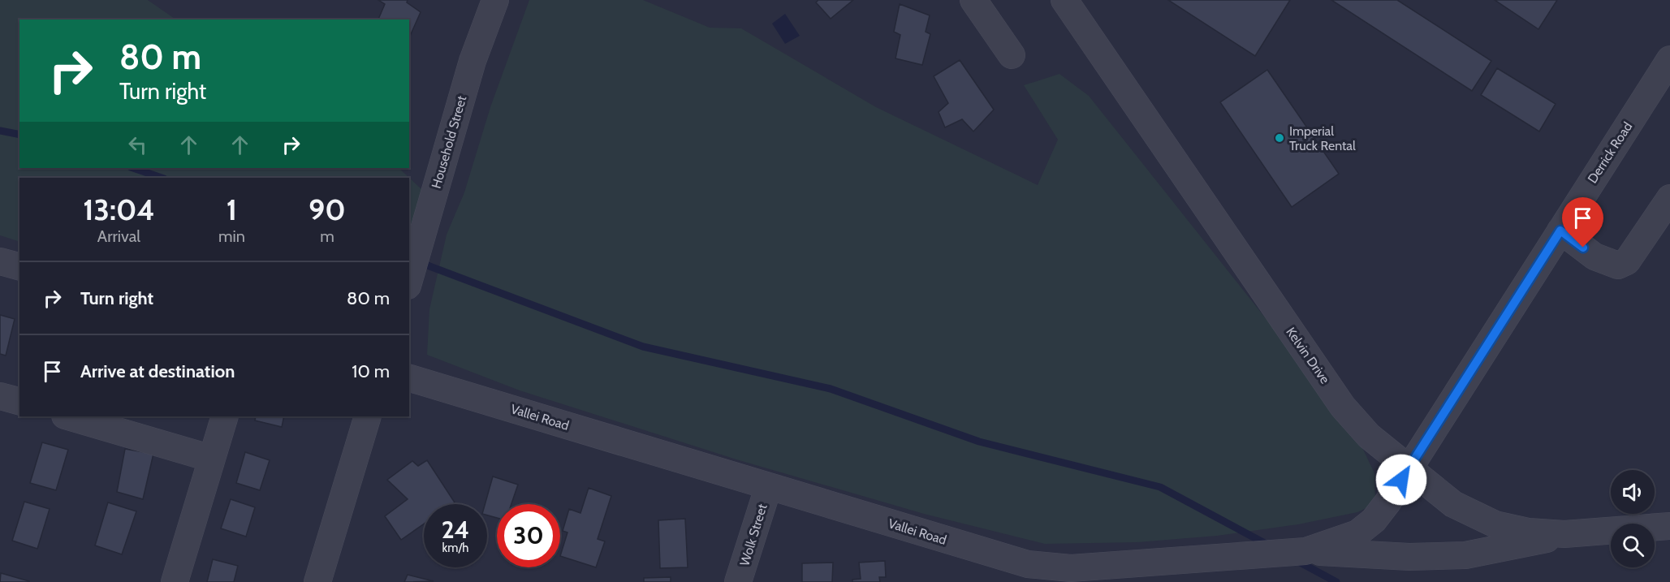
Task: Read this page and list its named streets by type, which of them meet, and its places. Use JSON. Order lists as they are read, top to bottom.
{
  "streets": {
    "street": [
      "Household Street",
      "Derrick Road",
      "Kelvin Drive",
      "Vallei Road",
      "Wolk Street"
    ]
  },
  "crossings": [
    ["Derrick Road", "Kelvin Drive"],
    ["Derrick Road", "Vallei Road"],
    ["Kelvin Drive", "Vallei Road"],
    ["Vallei Road", "Wolk Street"]
  ],
  "places": ["Imperial Truck Rental"],
  "page": {
    "turn": ["80 m", "Turn right"],
    "eta": [
      "13:04",
      "Arrival",
      "1",
      "min",
      "90",
      "m"
    ],
    "list": [
      {
        "name": "Turn right",
        "value": "80 m"
      },
      {
        "name": "Arrive at destination",
        "value": "10 m"
      }
    ],
    "speed": "24 km/h",
    "limit": "30"
  }
}
